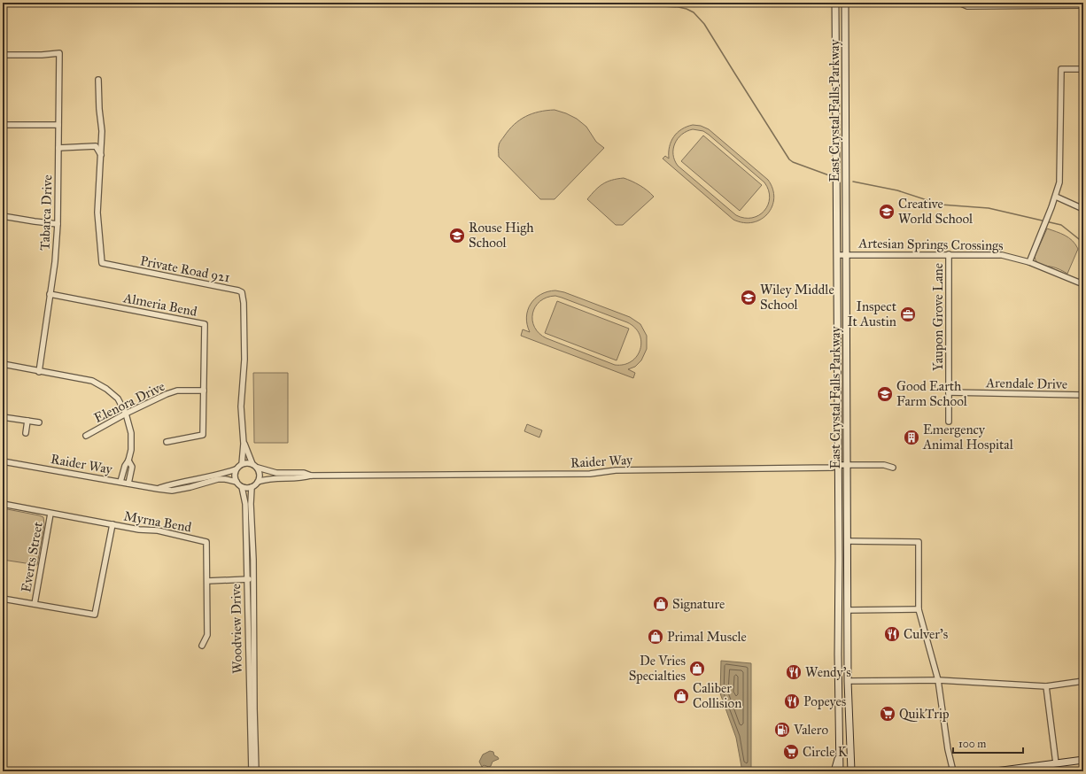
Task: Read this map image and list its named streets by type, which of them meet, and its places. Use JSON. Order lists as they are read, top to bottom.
{
  "streets": {
    "main road": ["East Crystal Falls Parkway"],
    "street": [
      "Tabarca Drive",
      "Artesian Springs Crossings",
      "Private Road 921",
      "Almeria Bend",
      "Yaupon Grove Lane",
      "Arendale Drive",
      "Elenora Drive",
      "Raider Way",
      "Myrna Bend",
      "Everts Street",
      "Woodview Drive"
    ]
  },
  "crossings": [
    ["East Crystal Falls Parkway", "Artesian Springs Crossings"],
    ["East Crystal Falls Parkway", "Raider Way"],
    ["Tabarca Drive", "Almeria Bend"],
    ["Artesian Springs Crossings", "Yaupon Grove Lane"],
    ["Private Road 921", "Raider Way"],
    ["Private Road 921", "Woodview Drive"],
    ["Almeria Bend", "Elenora Drive"],
    ["Yaupon Grove Lane", "Arendale Drive"],
    ["Raider Way", "Woodview Drive"],
    ["Myrna Bend", "Everts Street"]
  ],
  "places": {
    "school or university": [
      "Creative World School",
      "Rouse High School",
      "Wiley Middle School",
      "Good Earth Farm School"
    ],
    "office": ["Inspect It Austin"],
    "building": ["Emergency Animal Hospital"],
    "shop": [
      "Signature",
      "Primal Muscle",
      "De Vries Specialties",
      "Caliber Collision"
    ],
    "restaurant": ["Culver's", "Wendy's", "Popeyes"],
    "supermarket": ["QuikTrip", "Circle K"],
    "fuel station": ["Valero"]
  },
  "scale_bar": "100 m"
}
